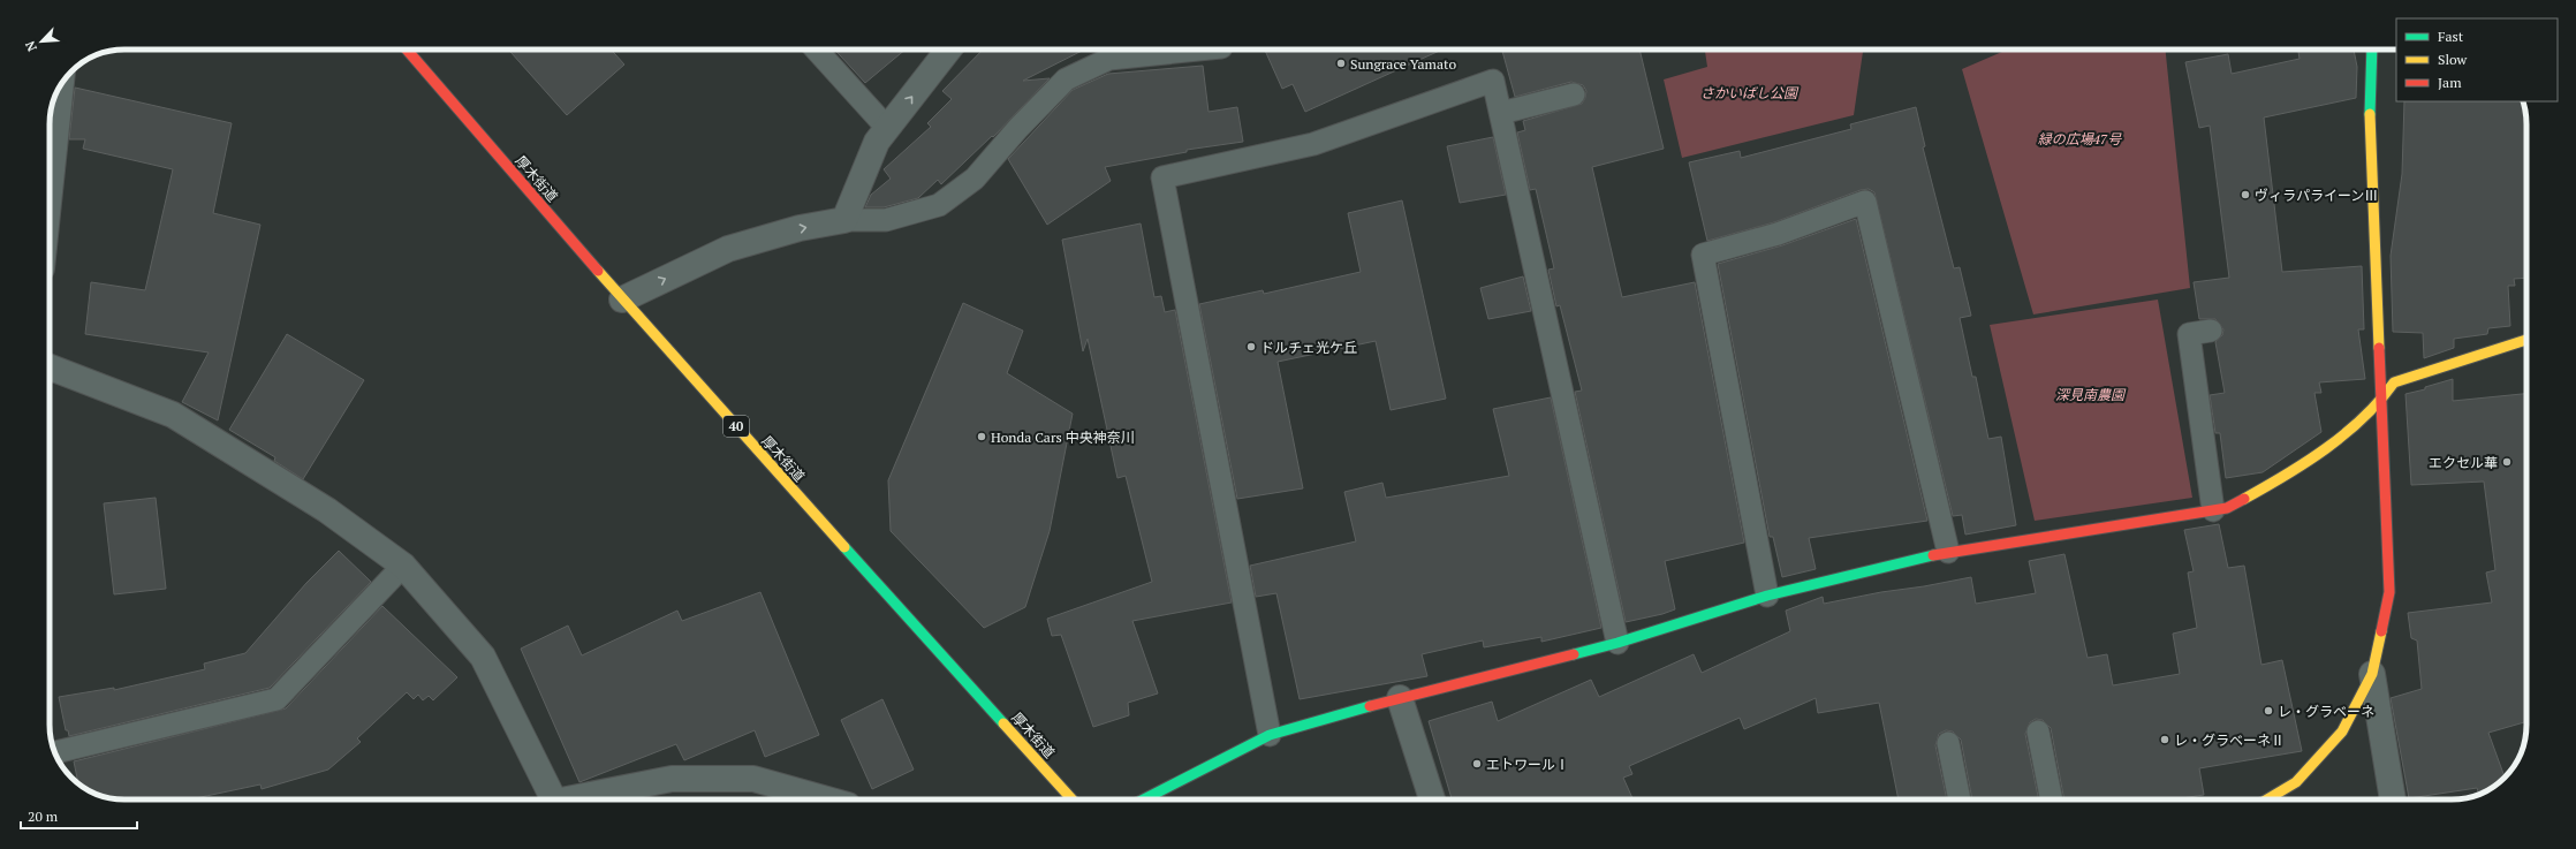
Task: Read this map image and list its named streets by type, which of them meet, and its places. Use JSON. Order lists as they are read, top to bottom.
{
  "streets": {
    "street": ["厚木街道", "40"]
  },
  "parks": ["さかいばし公園", "緑の広場47号", "深見南農園"],
  "places": [
    "Sungrace Yamato",
    "ヴィラパライーンⅢ",
    "ドルチェ光ケ丘",
    "Honda Cars 中央神奈川",
    "エクセル華",
    "レ・グラベーネ",
    "レ・グラベーネⅡ",
    "エトワールⅠ"
  ],
  "legend": ["Fast", "Slow", "Jam"],
  "scale_bar": "20 m",
  "north": "bottom left"
}
